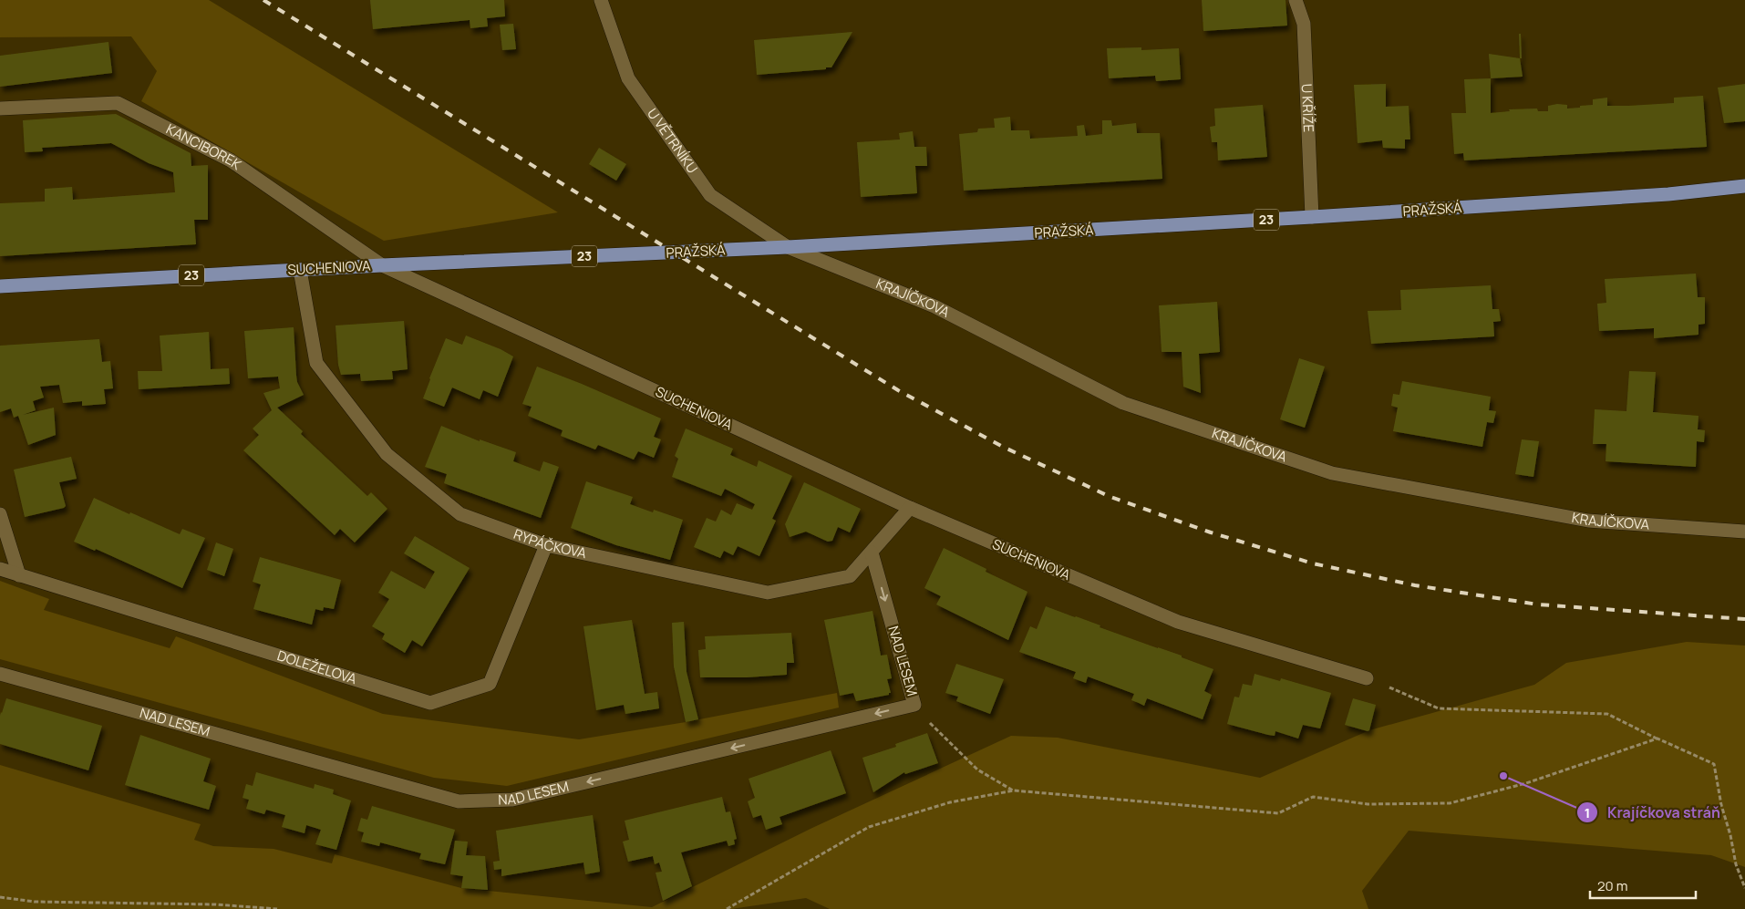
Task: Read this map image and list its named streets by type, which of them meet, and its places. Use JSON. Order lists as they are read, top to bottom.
{
  "streets": {
    "main road": ["PRAŽSKÁ", "23", "SUCHENIOVA"],
    "street": [
      "U KŘÍŽE",
      "U VĚTRNÍKU",
      "KANCIBOREK",
      "KRAJÍČKOVA",
      "RYPÁČKOVA",
      "NAD LESEM",
      "DOLEŽELOVA"
    ]
  },
  "crossings": [
    ["U KŘÍŽE", "PRAŽSKÁ"],
    ["U VĚTRNÍKU", "PRAŽSKÁ"],
    ["U VĚTRNÍKU", "KRAJÍČKOVA"],
    ["KANCIBOREK", "PRAŽSKÁ"],
    ["KANCIBOREK", "SUCHENIOVA"],
    ["PRAŽSKÁ", "SUCHENIOVA"],
    ["PRAŽSKÁ", "KRAJÍČKOVA"],
    ["SUCHENIOVA", "RYPÁČKOVA"],
    ["RYPÁČKOVA", "NAD LESEM"],
    ["RYPÁČKOVA", "DOLEŽELOVA"]
  ],
  "places": ["Krajíčkova stráň"],
  "scale_bar": "20 m"
}
